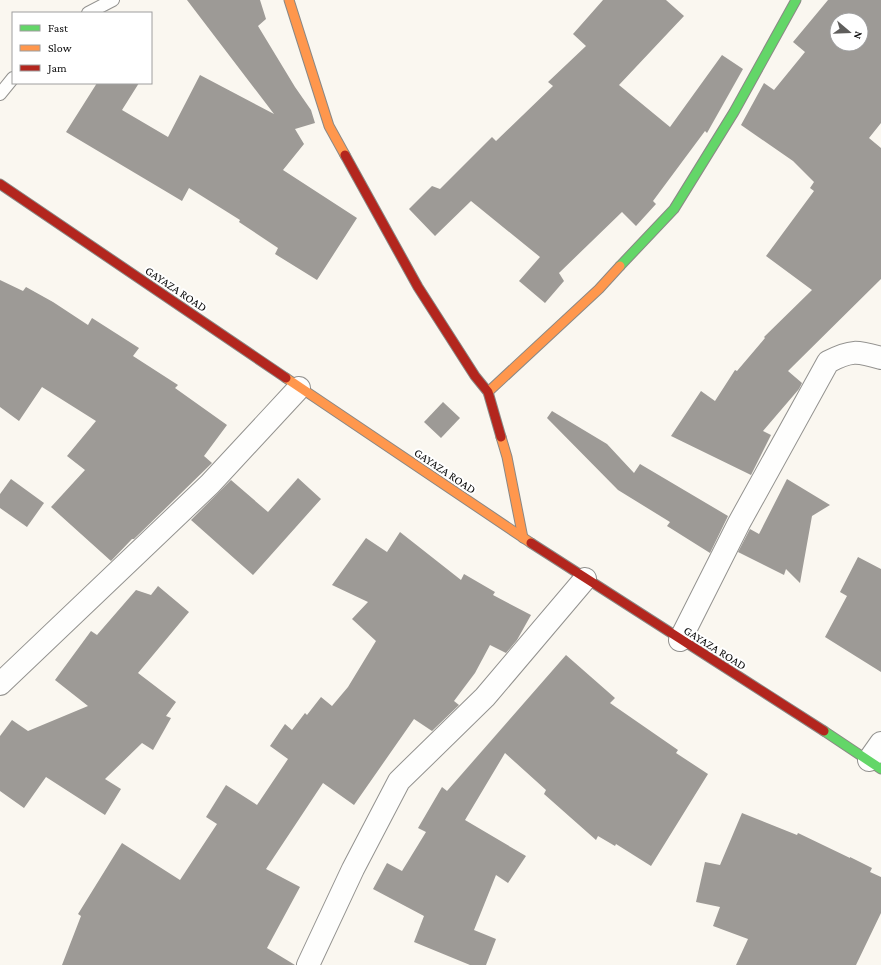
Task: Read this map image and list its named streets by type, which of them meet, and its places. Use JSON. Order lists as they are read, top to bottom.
{
  "streets": {
    "street": ["GAYAZA ROAD"]
  },
  "legend": ["Fast", "Slow", "Jam"],
  "north": "right"
}
